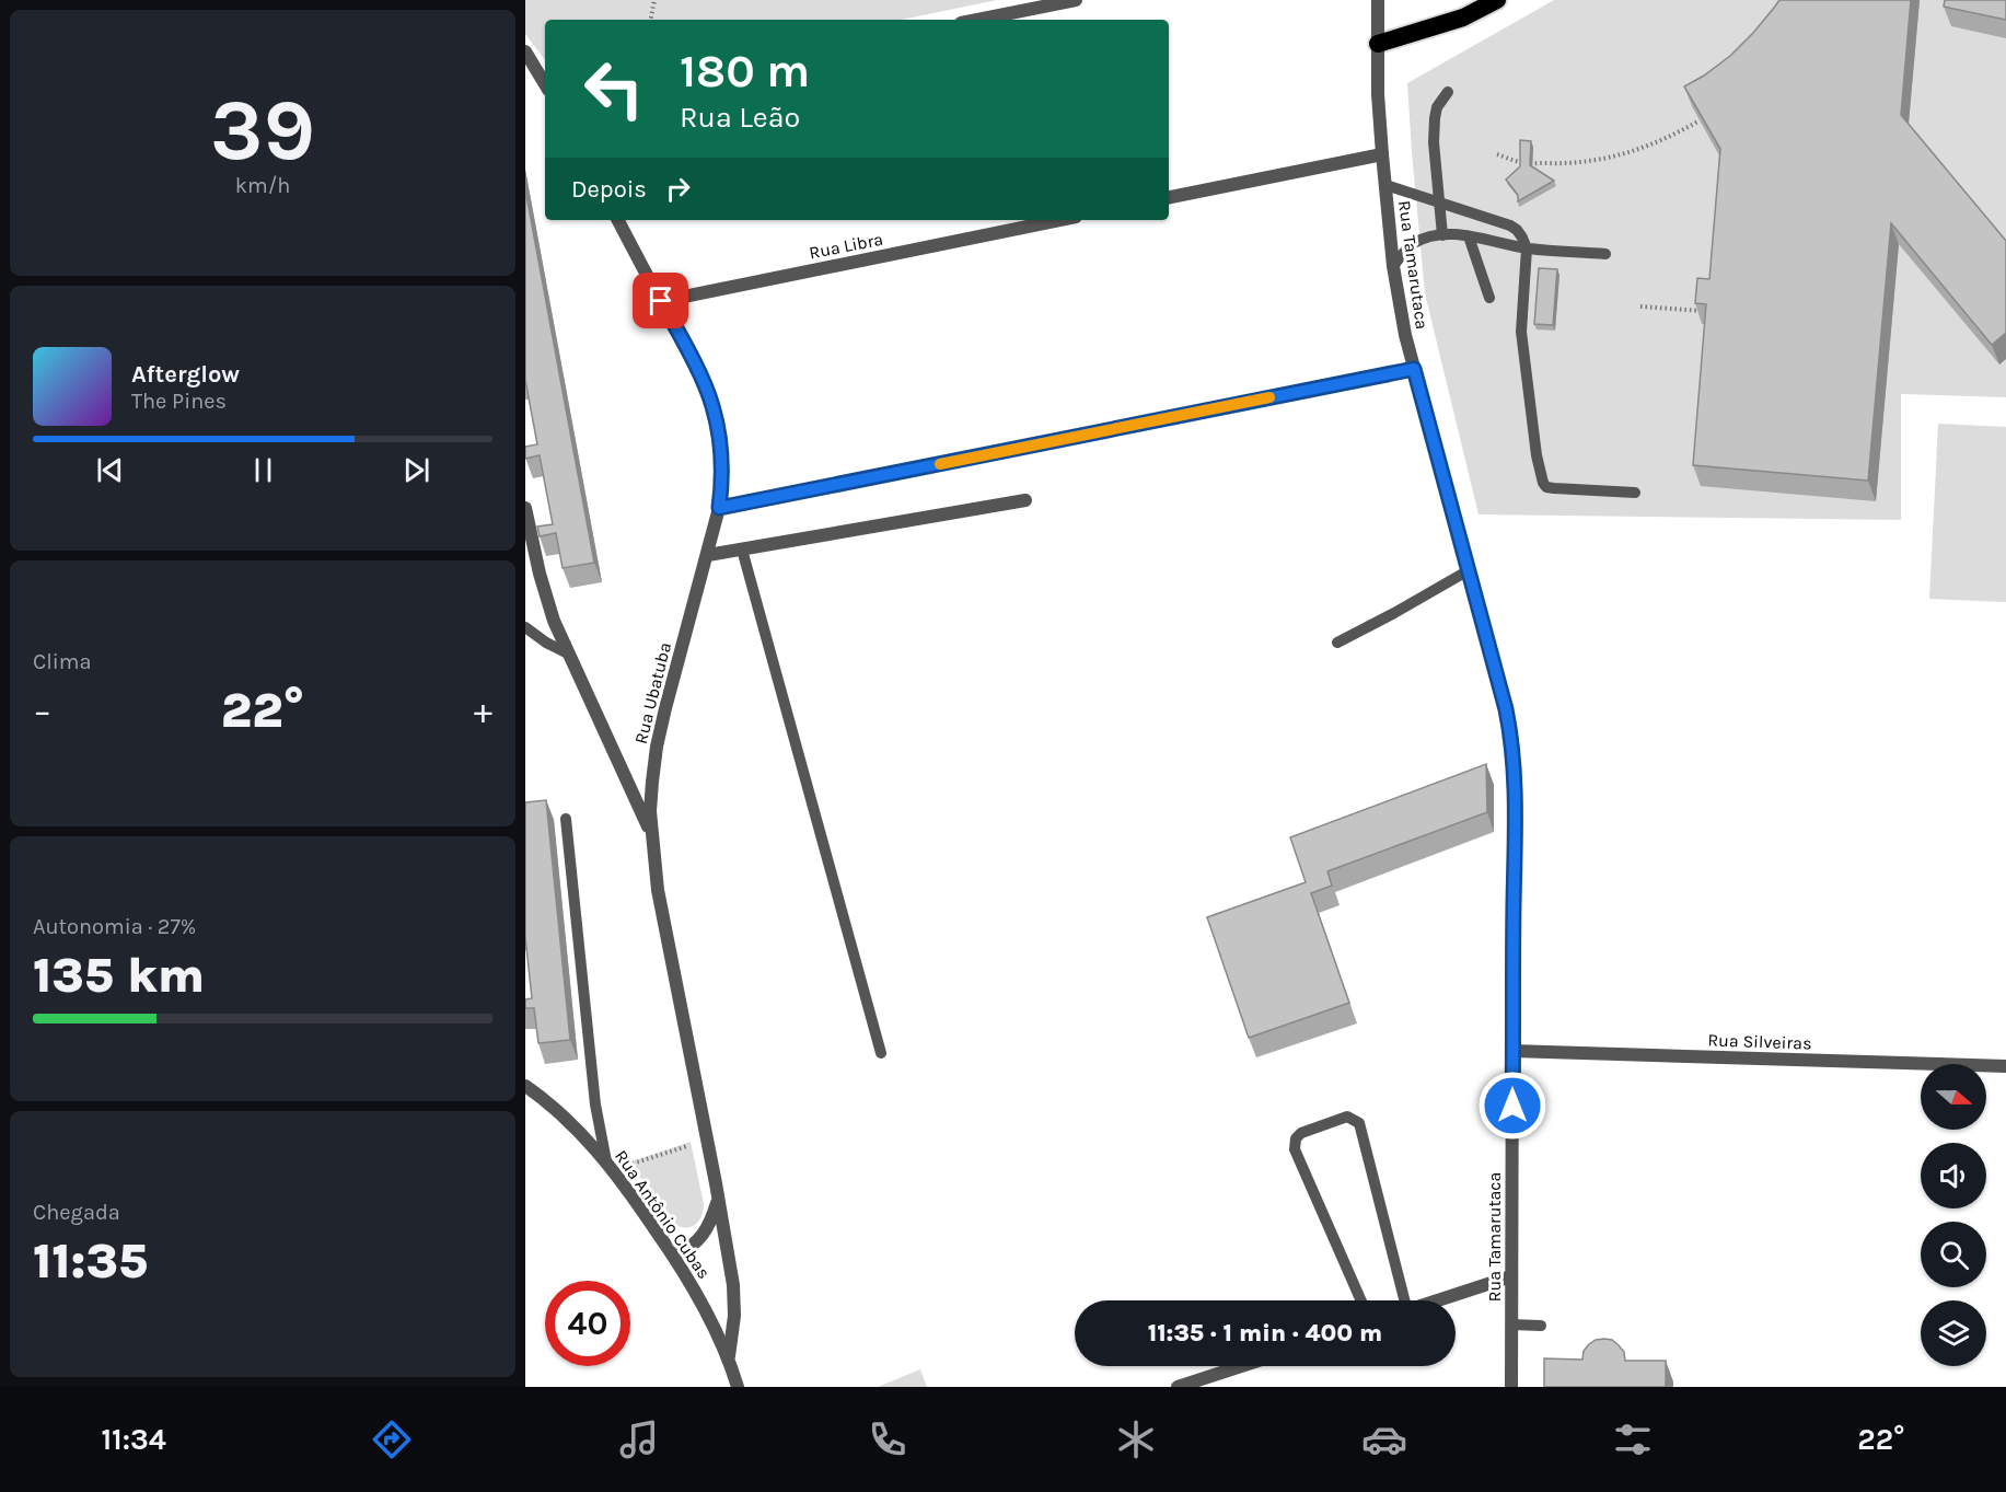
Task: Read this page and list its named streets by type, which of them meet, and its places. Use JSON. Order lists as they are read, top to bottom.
{
  "streets": {
    "street": [
      "Rua Libra",
      "Rua Tamarutaca",
      "Rua Ubatuba",
      "Rua Silveiras",
      "Rua Antônio Cubas"
    ]
  },
  "crossings": [
    ["Rua Libra", "Rua Ubatuba"],
    ["Rua Tamarutaca", "Rua Silveiras"],
    ["Rua Ubatuba", "Rua Antônio Cubas"]
  ],
  "north": "right",
  "page": {
    "tile": [
      ["39", "km/h"],
      "Clima",
      ["Autonomia · 27%", "135 km"],
      ["Chegada", "11:35"]
    ],
    "turn": ["180 m", "Rua Leão"],
    "then": "Depois",
    "song": ["Afterglow", "The Pines"],
    "heat": ["−", "22°", "+"],
    "limit": "40",
    "trip": "11:35 · 1 min · 400 m",
    "tabs": ["11:34", "22°"]
  }
}
